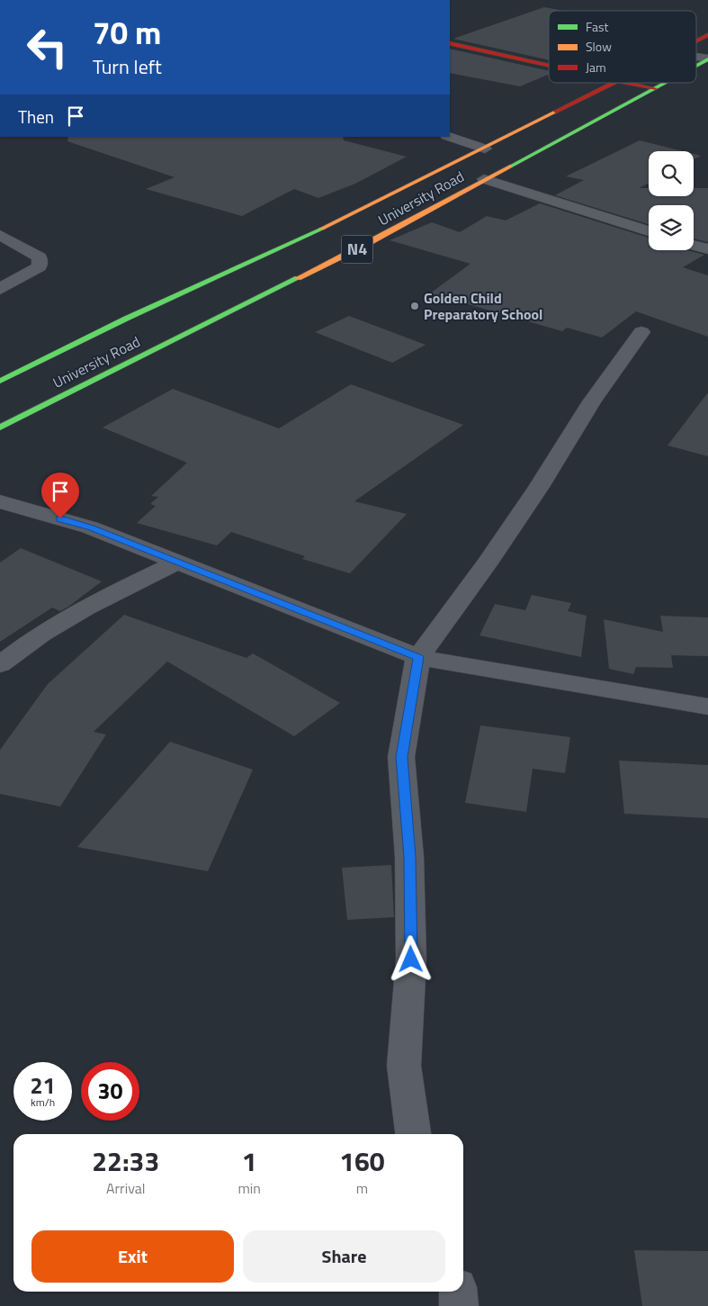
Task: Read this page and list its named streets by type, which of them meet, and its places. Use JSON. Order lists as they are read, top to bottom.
{
  "streets": {
    "main road": ["University Road", "N4"]
  },
  "places": ["Golden Child Preparatory School"],
  "legend": ["Fast", "Slow", "Jam"],
  "page": {
    "turn": ["70 m", "Turn left"],
    "then": "Then",
    "speed": "21 km/h",
    "limit": "30",
    "eta": [
      "22:33",
      "Arrival",
      "1",
      "min",
      "160",
      "m"
    ],
    "buttons": ["Exit", "Share"]
  }
}
